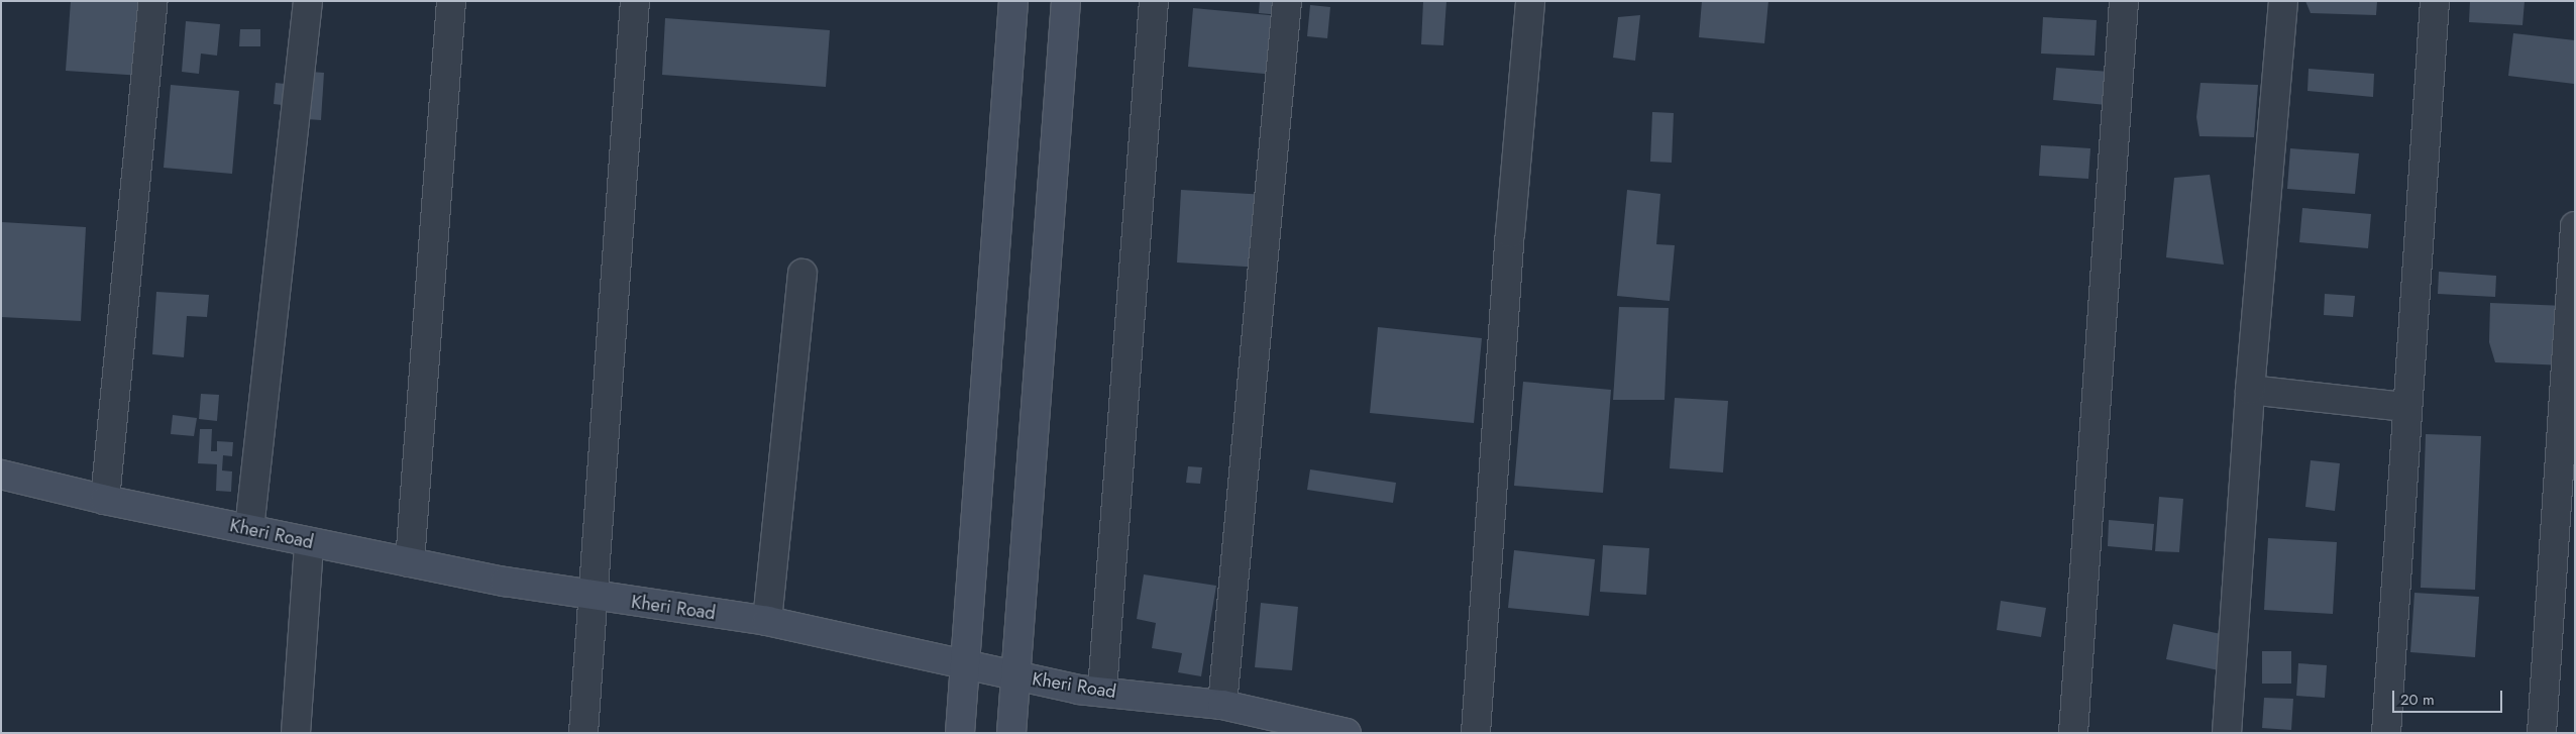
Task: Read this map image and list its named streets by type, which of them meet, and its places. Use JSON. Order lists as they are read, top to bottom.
{
  "streets": {
    "street": ["Kheri Road"]
  },
  "scale_bar": "20 m"
}
